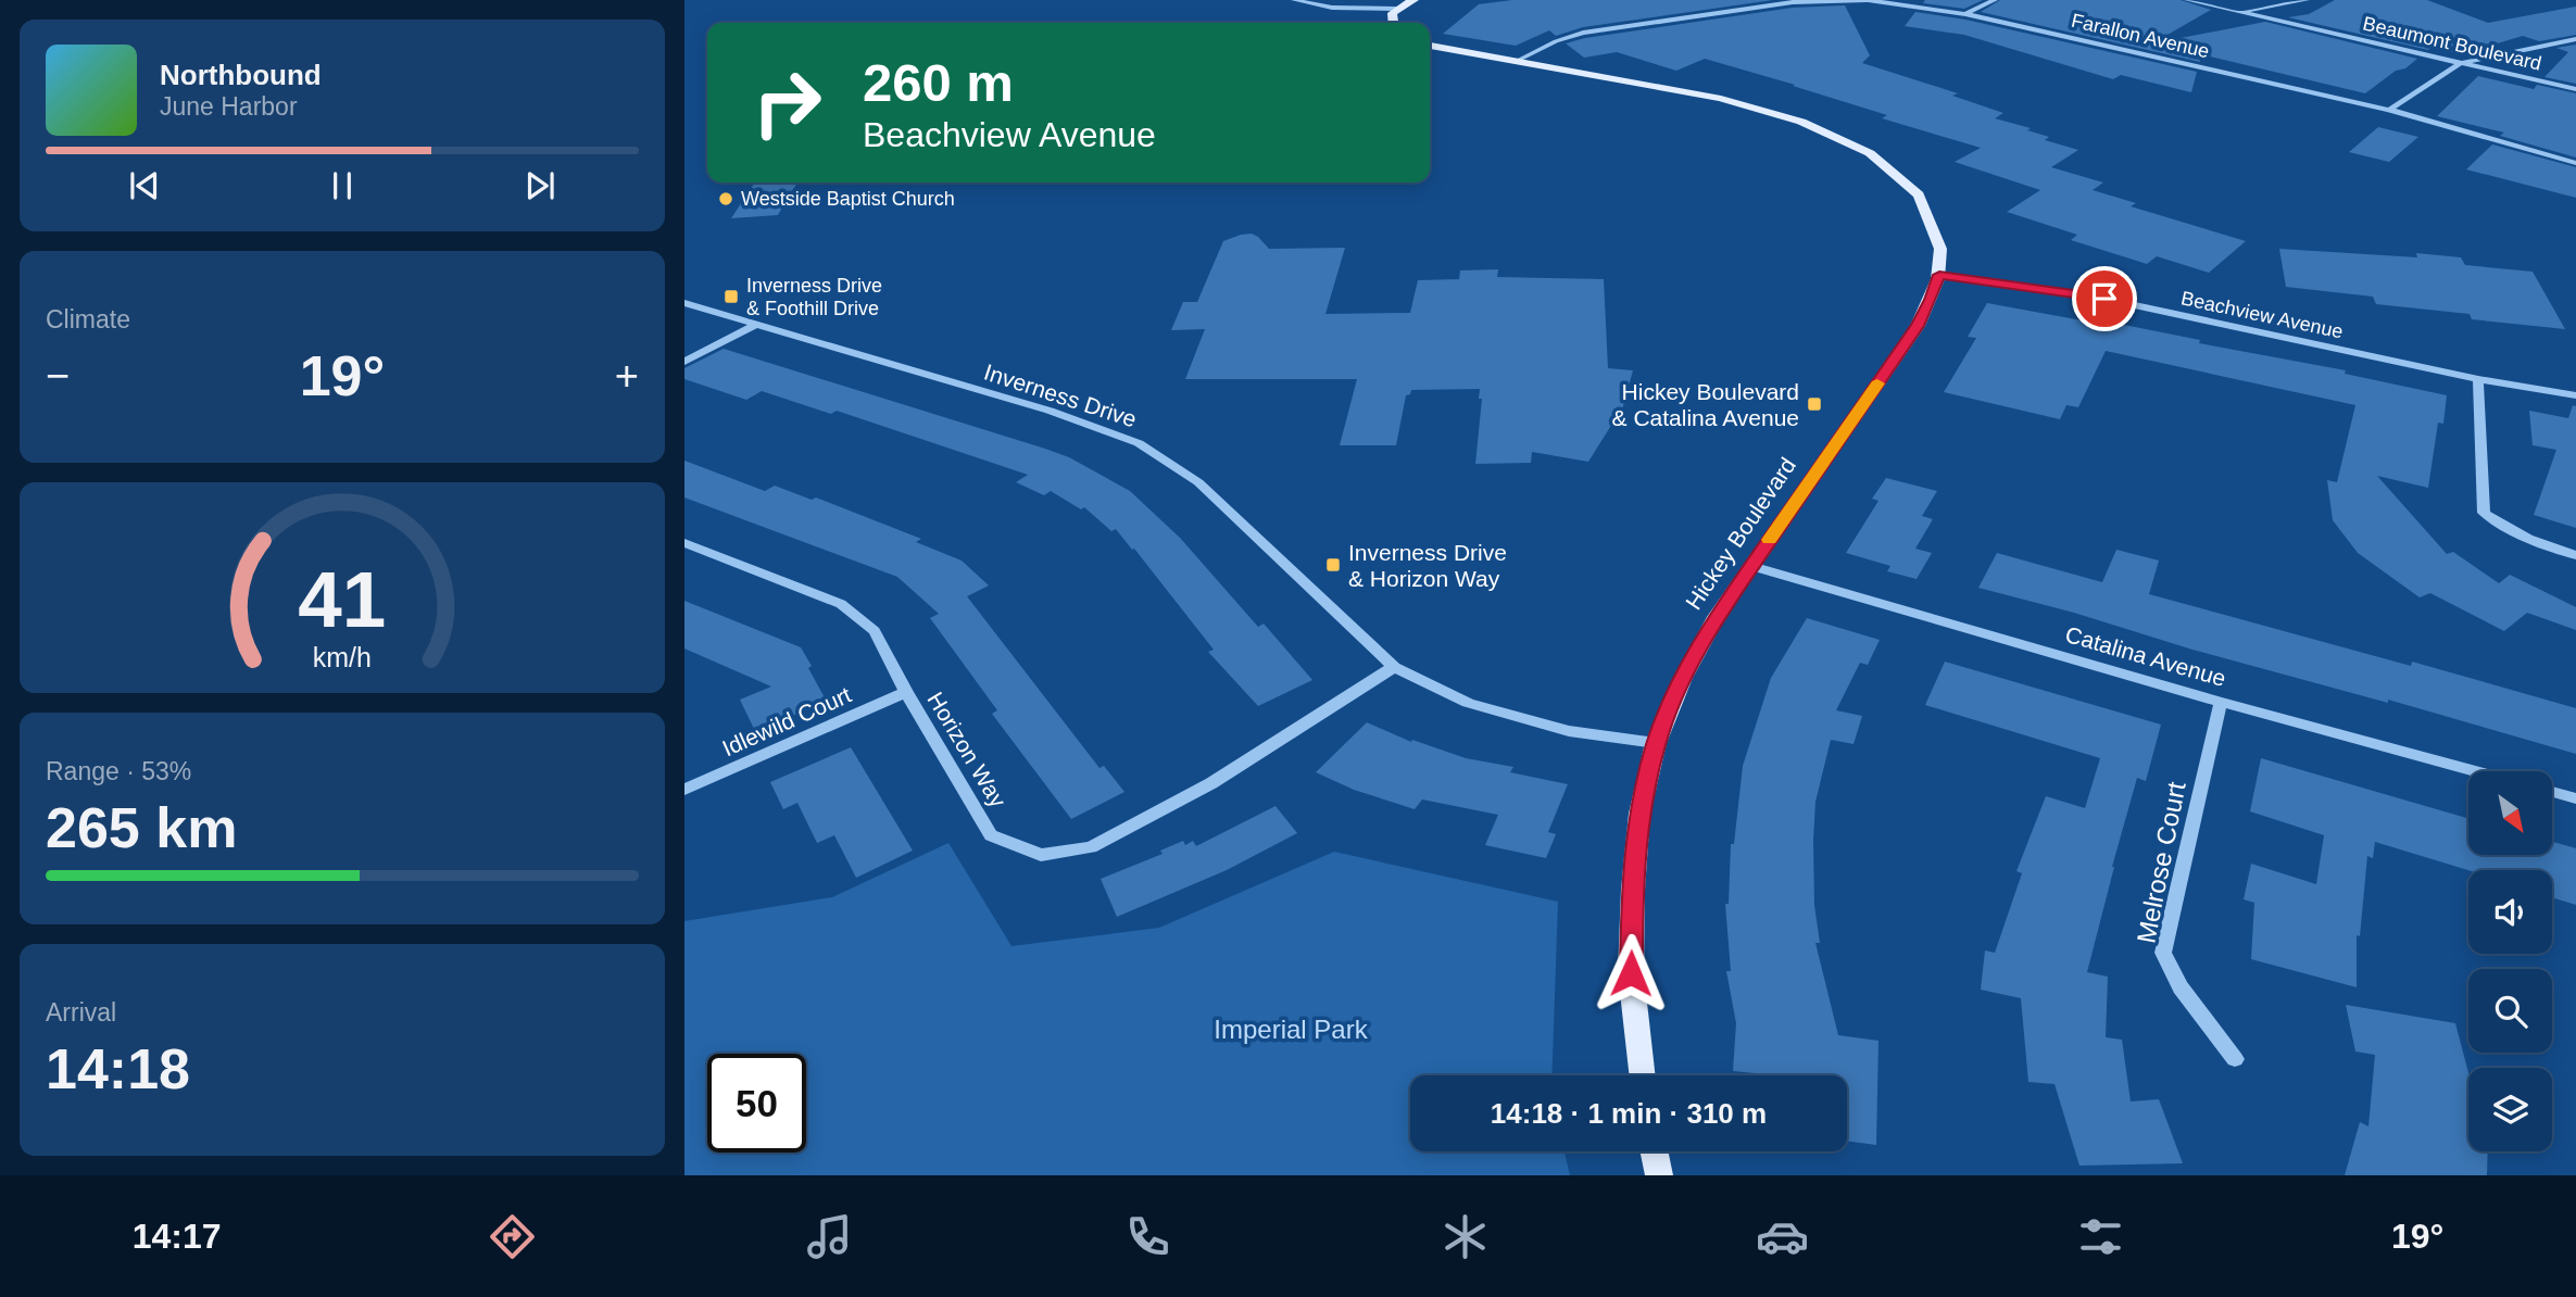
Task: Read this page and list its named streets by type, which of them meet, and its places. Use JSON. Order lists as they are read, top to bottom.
{
  "streets": {
    "main road": ["Hickey Boulevard"],
    "street": [
      "Farallon Avenue",
      "Beaumont Boulevard",
      "Beachview Avenue",
      "Inverness Drive",
      "Catalina Avenue",
      "Idlewild Court",
      "Horizon Way",
      "Melrose Court"
    ]
  },
  "crossings": [
    ["Farallon Avenue", "Hickey Boulevard"],
    ["Beachview Avenue", "Hickey Boulevard"],
    ["Inverness Drive", "Hickey Boulevard"],
    ["Inverness Drive", "Horizon Way"],
    ["Hickey Boulevard", "Catalina Avenue"],
    ["Catalina Avenue", "Melrose Court"],
    ["Idlewild Court", "Horizon Way"]
  ],
  "parks": ["Imperial Park"],
  "places": {
    "other": ["Westside Baptist Church"],
    "transit": ["Inverness Drive & Foothill Drive", "Hickey Boulevard & Catalina Avenue", "Inverness Drive & Horizon Way"]
  },
  "north": "bottom right",
  "page": {
    "turn": ["260 m", "Beachview Avenue"],
    "song": ["Northbound", "June Harbor"],
    "tile": [
      "Climate",
      ["Range · 53%", "265 km"],
      ["Arrival", "14:18"]
    ],
    "heat": ["−", "19°", "+"],
    "limit": "50",
    "trip": "14:18 · 1 min · 310 m",
    "tabs": ["14:17", "19°"],
    "gauge": ["41", "km/h"]
  }
}
